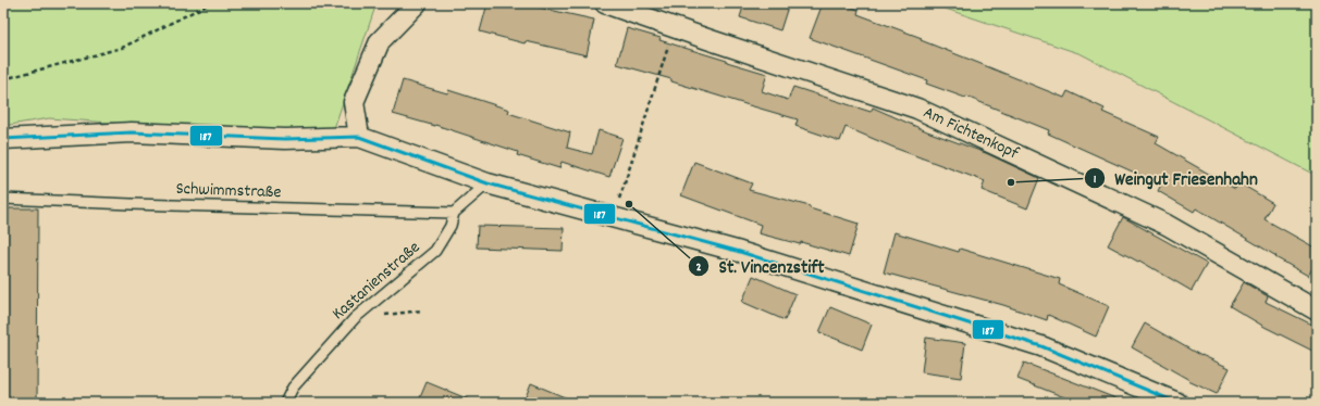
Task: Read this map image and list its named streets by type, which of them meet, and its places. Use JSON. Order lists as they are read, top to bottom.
{
  "streets": {
    "street": ["Am Fichtenkopf"],
    "lane": ["Schwimmstraße", "Kastanienstraße"]
  },
  "crossings": [
    ["Schwimmstraße", "Kastanienstraße"]
  ],
  "places": ["Weingut Friesenhahn", "St. Vincenzstift"],
  "lines": ["transit line 187"]
}
